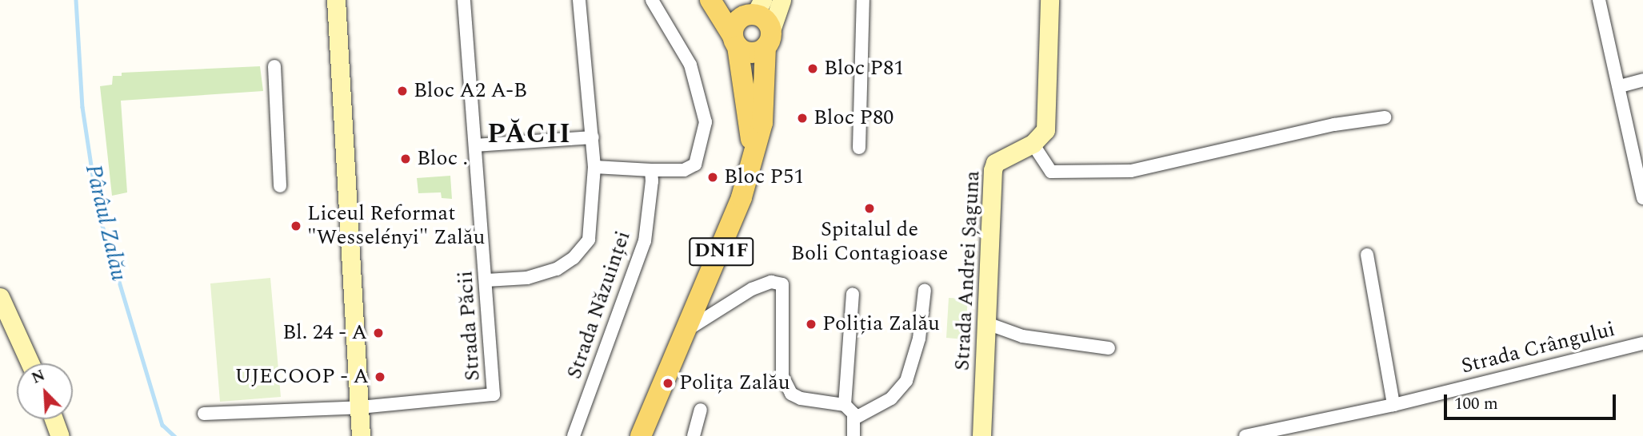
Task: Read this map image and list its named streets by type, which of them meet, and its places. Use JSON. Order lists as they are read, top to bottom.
{
  "streets": {
    "main road": ["DN1F"],
    "street": [
      "Strada Andrei Șaguna",
      "Strada Năzuinței",
      "Strada Păcii",
      "Strada Crângului"
    ]
  },
  "districts": ["PĂCII"],
  "water": ["Pârâul Zalău"],
  "places": [
    "Bloc P81",
    "Bloc A2 A-B",
    "Bloc P80",
    "Bloc .",
    "Bloc P51",
    "Spitalul de Boli Contagioase",
    "Liceul Reformat \"Wesselényi\" Zalău",
    "Poliția Zalău",
    "Bl. 24 - A",
    "UJECOOP - A",
    "Polița Zalău"
  ],
  "scale_bar": "100 m",
  "north": "top left"
}
